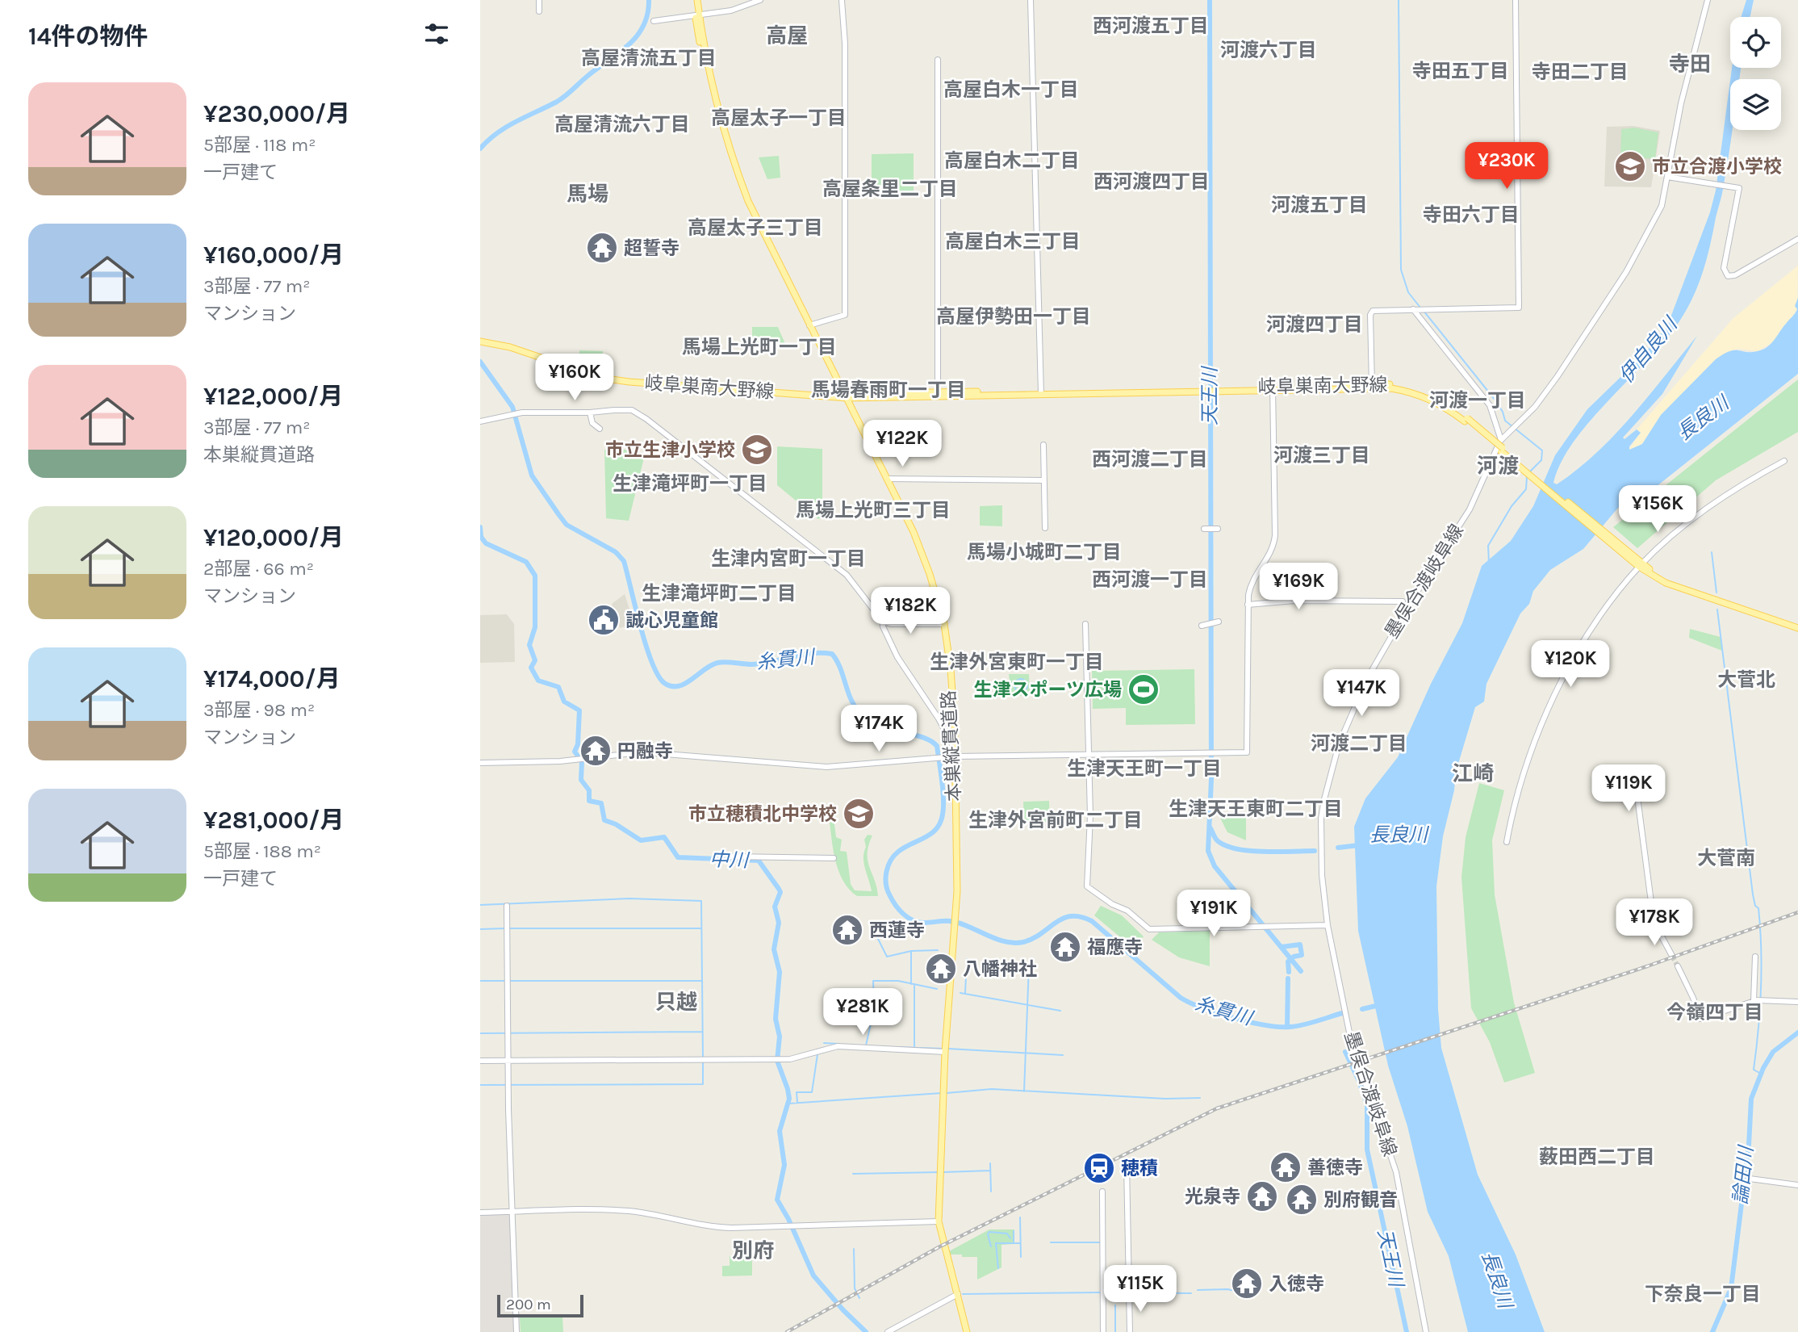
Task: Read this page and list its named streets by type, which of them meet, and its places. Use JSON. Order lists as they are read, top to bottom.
{
  "streets": {
    "main road": ["岐阜巣南大野線", "本巣縦貫道路"],
    "street": ["墨俣合渡岐阜線"]
  },
  "crossings": [
    ["岐阜巣南大野線", "本巣縦貫道路"]
  ],
  "districts": [
    "西河渡五丁目",
    "高屋",
    "河渡六丁目",
    "高屋清流五丁目",
    "寺田",
    "寺田五丁目",
    "寺田二丁目",
    "高屋白木一丁目",
    "高屋太子一丁目",
    "高屋清流六丁目",
    "高屋白木二丁目",
    "西河渡四丁目",
    "高屋条里二丁目",
    "馬場",
    "河渡五丁目",
    "寺田六丁目",
    "高屋太子三丁目",
    "高屋白木三丁目",
    "高屋伊勢田一丁目",
    "河渡四丁目",
    "馬場上光町一丁目",
    "馬場春雨町一丁目",
    "河渡一丁目",
    "河渡三丁目",
    "西河渡二丁目",
    "河渡",
    "生津滝坪町一丁目",
    "馬場上光町三丁目",
    "馬場小城町二丁目",
    "生津内宮町一丁目",
    "西河渡一丁目",
    "生津滝坪町二丁目",
    "生津外宮東町一丁目",
    "大菅北",
    "河渡二丁目",
    "生津天王町一丁目",
    "江崎",
    "生津天王東町二丁目",
    "生津外宮前町二丁目",
    "大菅南",
    "只越",
    "今嶺四丁目",
    "薮田西二丁目",
    "別府",
    "下奈良一丁目"
  ],
  "water": [
    "伊自良川",
    "天王川",
    "長良川",
    "糸貫川",
    "中川",
    "論田川"
  ],
  "places": {
    "school or university": ["市立合渡小学校", "市立生津小学校", "市立穂積北中学校"],
    "temple": [
      "超誓寺",
      "円融寺",
      "西蓮寺",
      "福應寺",
      "八幡神社",
      "善徳寺",
      "光泉寺",
      "別府観音",
      "入徳寺"
    ],
    "public building": ["誠心児童館"],
    "sports": ["生津スポーツ広場"],
    "station": ["穂積"]
  },
  "scale_bar": "200 m",
  "page": {
    "heading": "14件の物件",
    "list": [
      {
        "name": "¥230,000/月",
        "note": "5部屋 · 118 m² · 一戸建て"
      },
      {
        "name": "¥160,000/月",
        "note": "3部屋 · 77 m² · マンション"
      },
      {
        "name": "¥122,000/月",
        "note": "3部屋 · 77 m² · 本巣縦貫道路"
      },
      {
        "name": "¥120,000/月",
        "note": "2部屋 · 66 m² · マンション"
      },
      {
        "name": "¥174,000/月",
        "note": "3部屋 · 98 m² · マンション"
      },
      {
        "name": "¥281,000/月",
        "note": "5部屋 · 188 m² · 一戸建て"
      }
    ],
    "price": [
      "¥230K",
      "¥160K",
      "¥122K",
      "¥156K",
      "¥169K",
      "¥182K",
      "¥120K",
      "¥147K",
      "¥174K",
      "¥119K",
      "¥191K",
      "¥178K",
      "¥281K",
      "¥115K"
    ],
    "scale": "200 m"
  }
}
